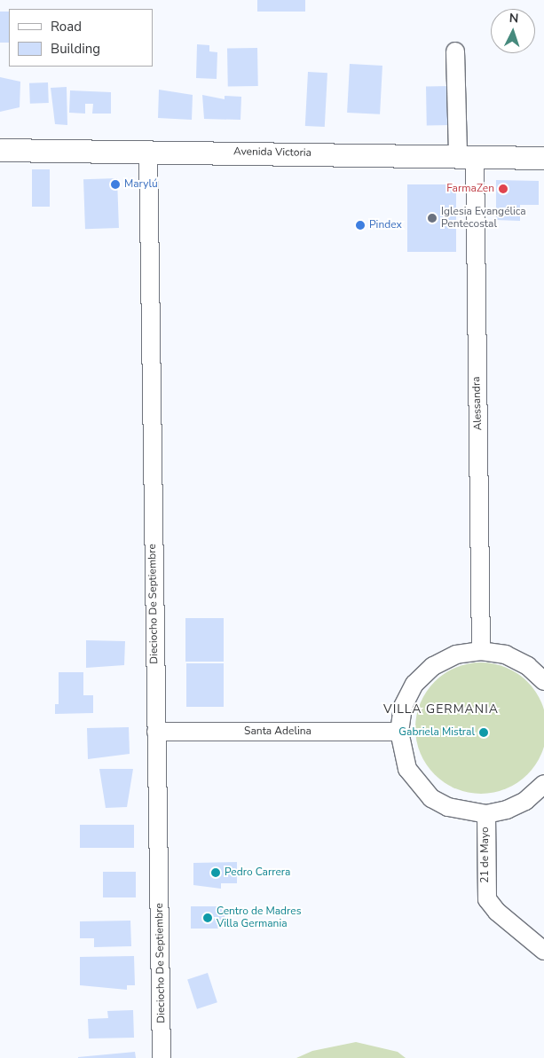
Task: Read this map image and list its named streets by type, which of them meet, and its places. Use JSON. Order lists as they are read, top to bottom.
{
  "streets": {
    "street": [
      "Avenida Victoria",
      "Alessandra",
      "Dieciocho De Septiembre",
      "Santa Adelina",
      "21 de Mayo"
    ]
  },
  "crossings": [
    ["Avenida Victoria", "Alessandra"],
    ["Avenida Victoria", "Dieciocho De Septiembre"],
    ["Dieciocho De Septiembre", "Santa Adelina"]
  ],
  "districts": ["VILLA GERMANIA"],
  "places": [
    "Marylú",
    "FarmaZen",
    "Iglesia Evangélica Pentecostal",
    "Pindex",
    "Gabriela Mistral",
    "Pedro Carrera",
    "Centro de Madres Villa Germania"
  ],
  "legend": ["Road", "Building"],
  "north": "top"
}
